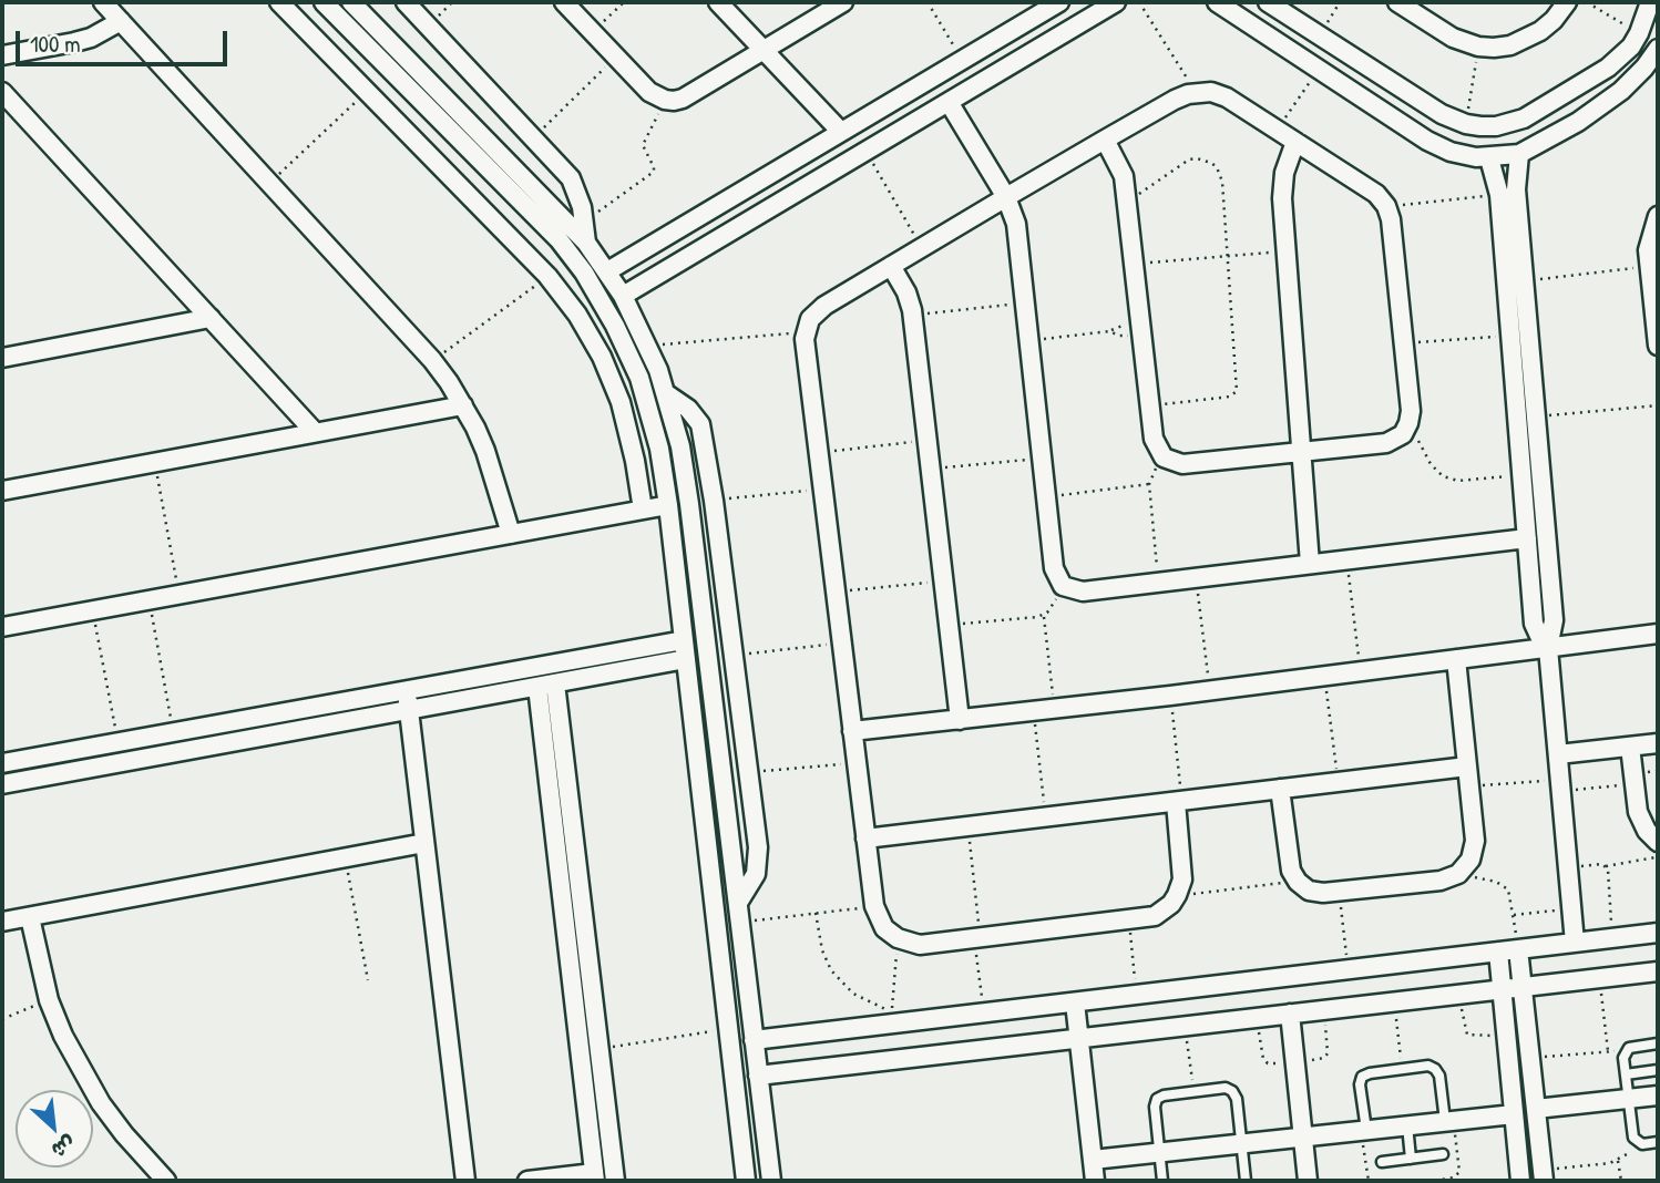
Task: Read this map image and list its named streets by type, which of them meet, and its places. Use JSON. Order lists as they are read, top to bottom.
{
  "scale_bar": "100 m",
  "north": "bottom right"
}
